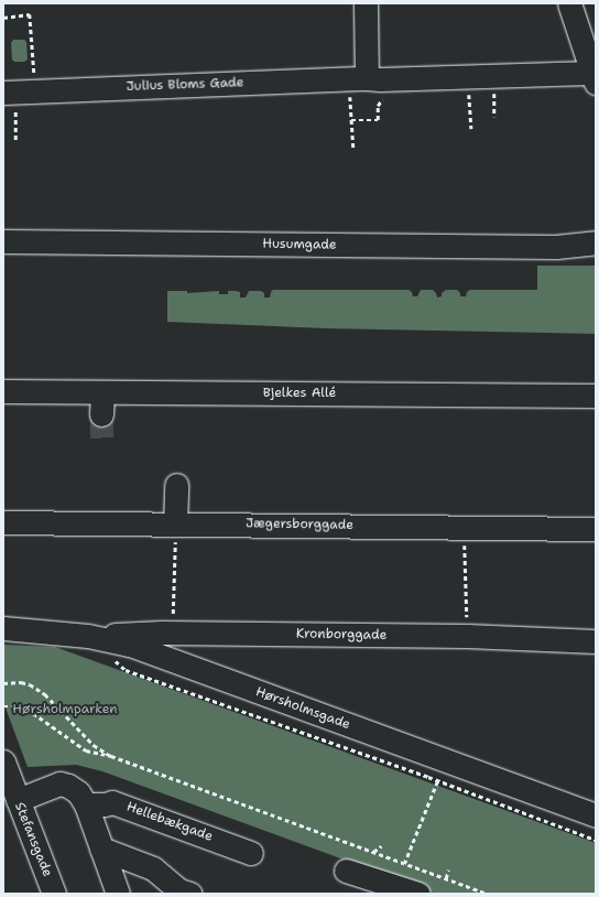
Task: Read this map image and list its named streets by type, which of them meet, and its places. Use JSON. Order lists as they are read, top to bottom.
{
  "streets": {
    "street": [
      "Julius Bloms Gade",
      "Husumgade",
      "Bjelkes Allé",
      "Jægersborggade",
      "Kronborggade",
      "Hørsholmsgade",
      "Hellebækgade",
      "Stefansgade"
    ]
  },
  "crossings": [
    ["Kronborggade", "Hørsholmsgade"]
  ],
  "parks": ["Hørsholmparken"]
}
